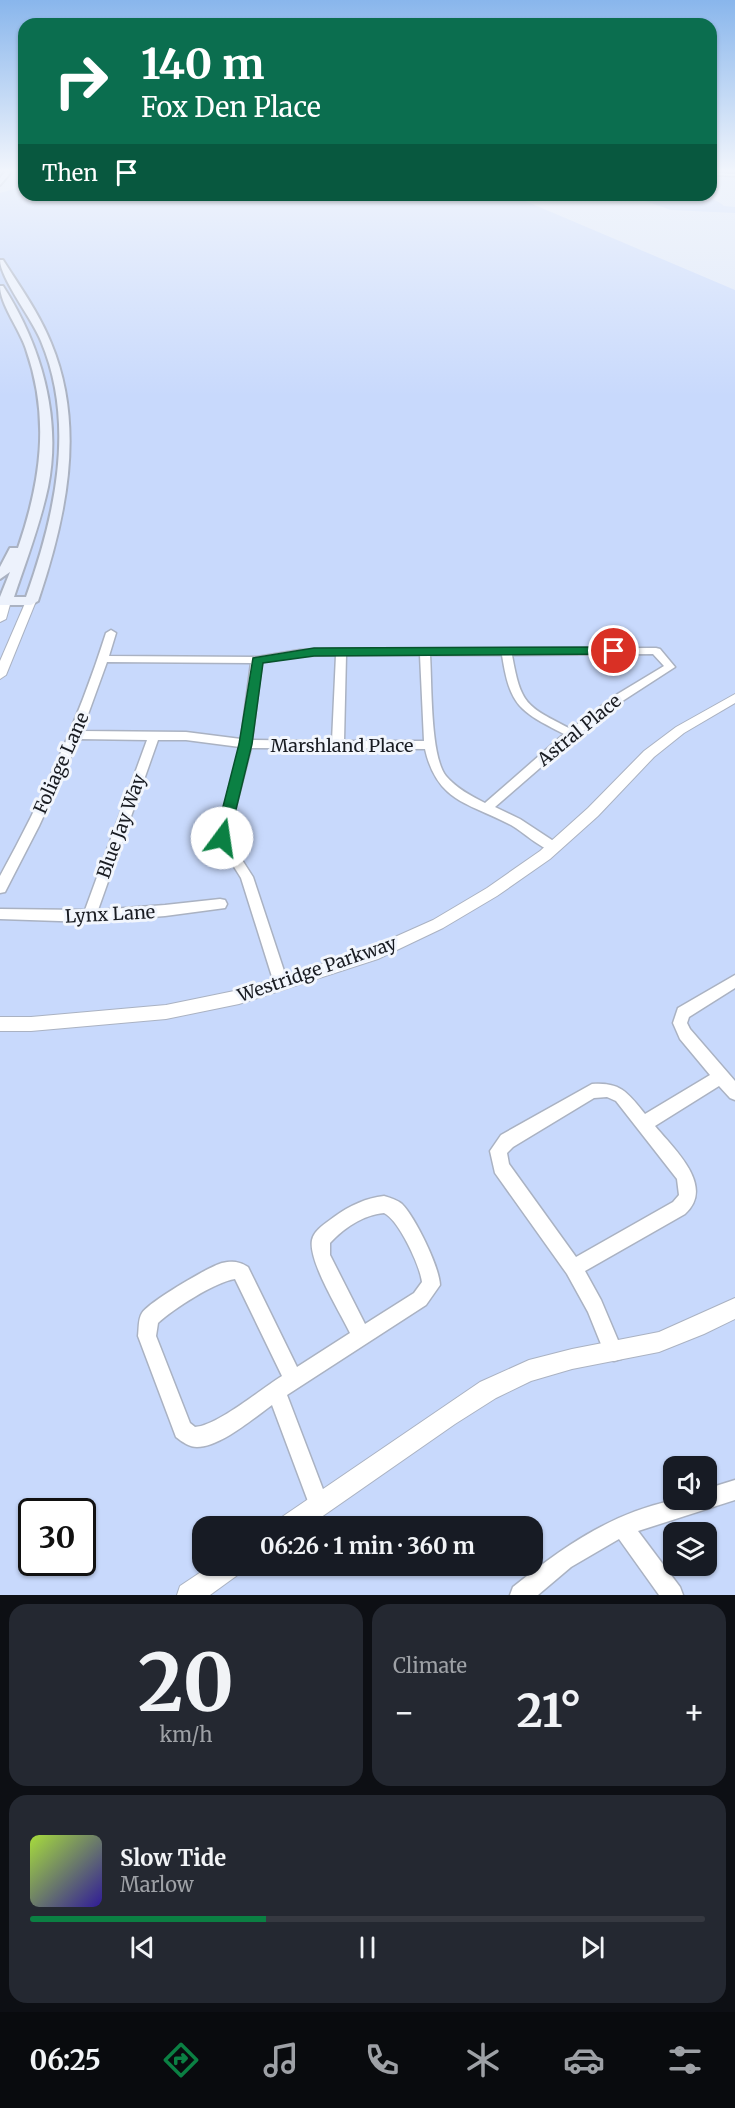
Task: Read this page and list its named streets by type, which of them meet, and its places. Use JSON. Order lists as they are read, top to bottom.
{
  "streets": {
    "street": [
      "Astral Place",
      "Marshland Place",
      "Foliage Lane",
      "Blue Jay Way",
      "Lynx Lane",
      "Westridge Parkway"
    ]
  },
  "crossings": [
    ["Marshland Place", "Foliage Lane"],
    ["Marshland Place", "Blue Jay Way"],
    ["Blue Jay Way", "Lynx Lane"]
  ],
  "page": {
    "turn": ["140 m", "Fox Den Place"],
    "then": "Then",
    "limit": "30",
    "trip": "06:26 · 1 min · 360 m",
    "tile": [
      ["20", "km/h"],
      "Climate"
    ],
    "heat": ["−", "21°", "+"],
    "song": ["Slow Tide", "Marlow"],
    "tabs": "06:25"
  }
}
